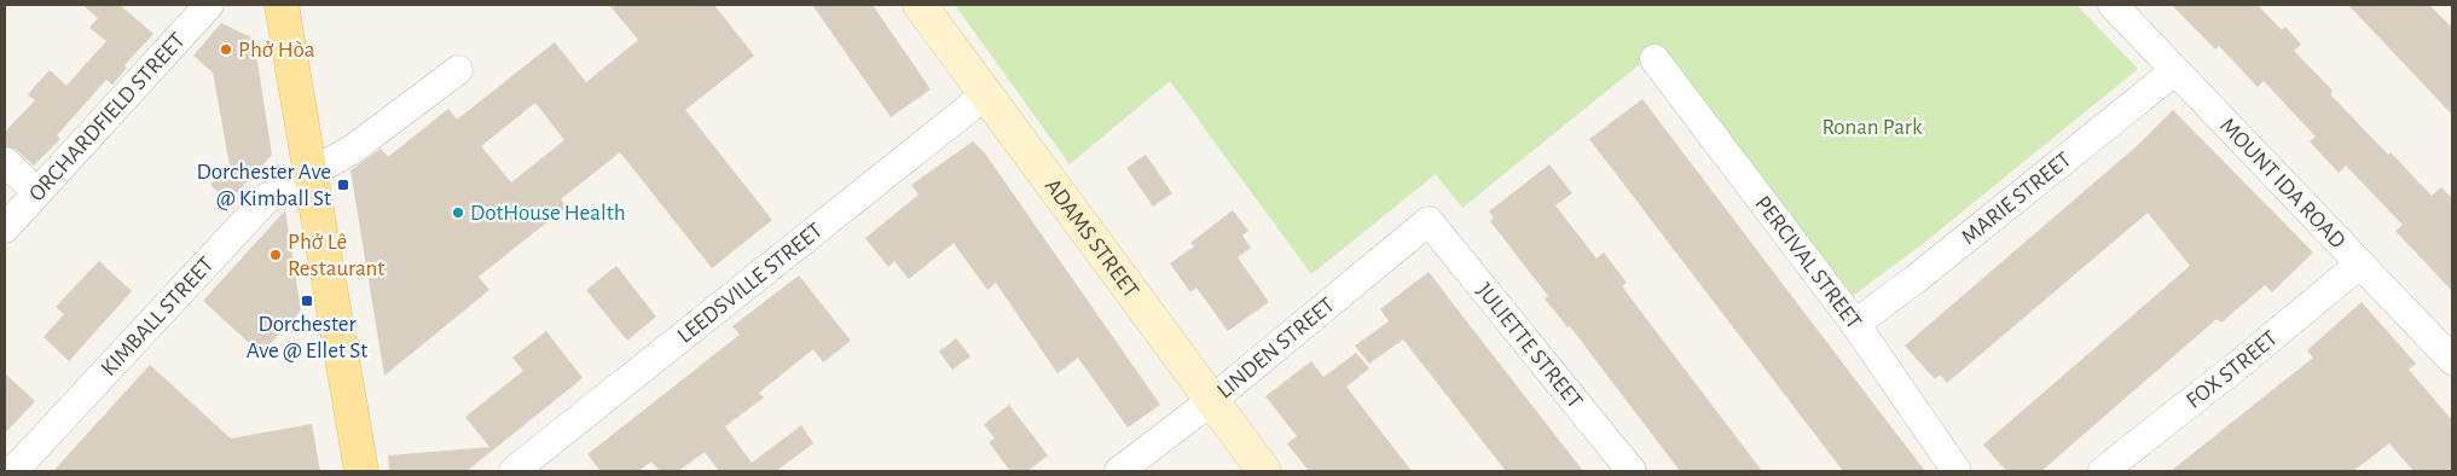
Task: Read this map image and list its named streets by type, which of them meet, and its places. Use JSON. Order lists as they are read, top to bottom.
{
  "streets": {
    "main road": ["ADAMS STREET"],
    "street": [
      "ORCHARDFIELD STREET",
      "MOUNT IDA ROAD",
      "MARIE STREET",
      "PERCIVAL STREET",
      "LEEDSVILLE STREET",
      "KIMBALL STREET",
      "JULIETTE STREET",
      "LINDEN STREET",
      "FOX STREET"
    ]
  },
  "crossings": [
    ["MOUNT IDA ROAD", "MARIE STREET"],
    ["MOUNT IDA ROAD", "FOX STREET"],
    ["MARIE STREET", "PERCIVAL STREET"],
    ["ADAMS STREET", "LEEDSVILLE STREET"],
    ["ADAMS STREET", "LINDEN STREET"],
    ["JULIETTE STREET", "LINDEN STREET"]
  ],
  "parks": ["Ronan Park"],
  "places": {
    "other": ["Phở Hòa", "DotHouse Health", "Phở Lê Restaurant"],
    "transit": ["Dorchester Ave @ Kimball St", "Dorchester Ave @ Ellet St"]
  }
}
